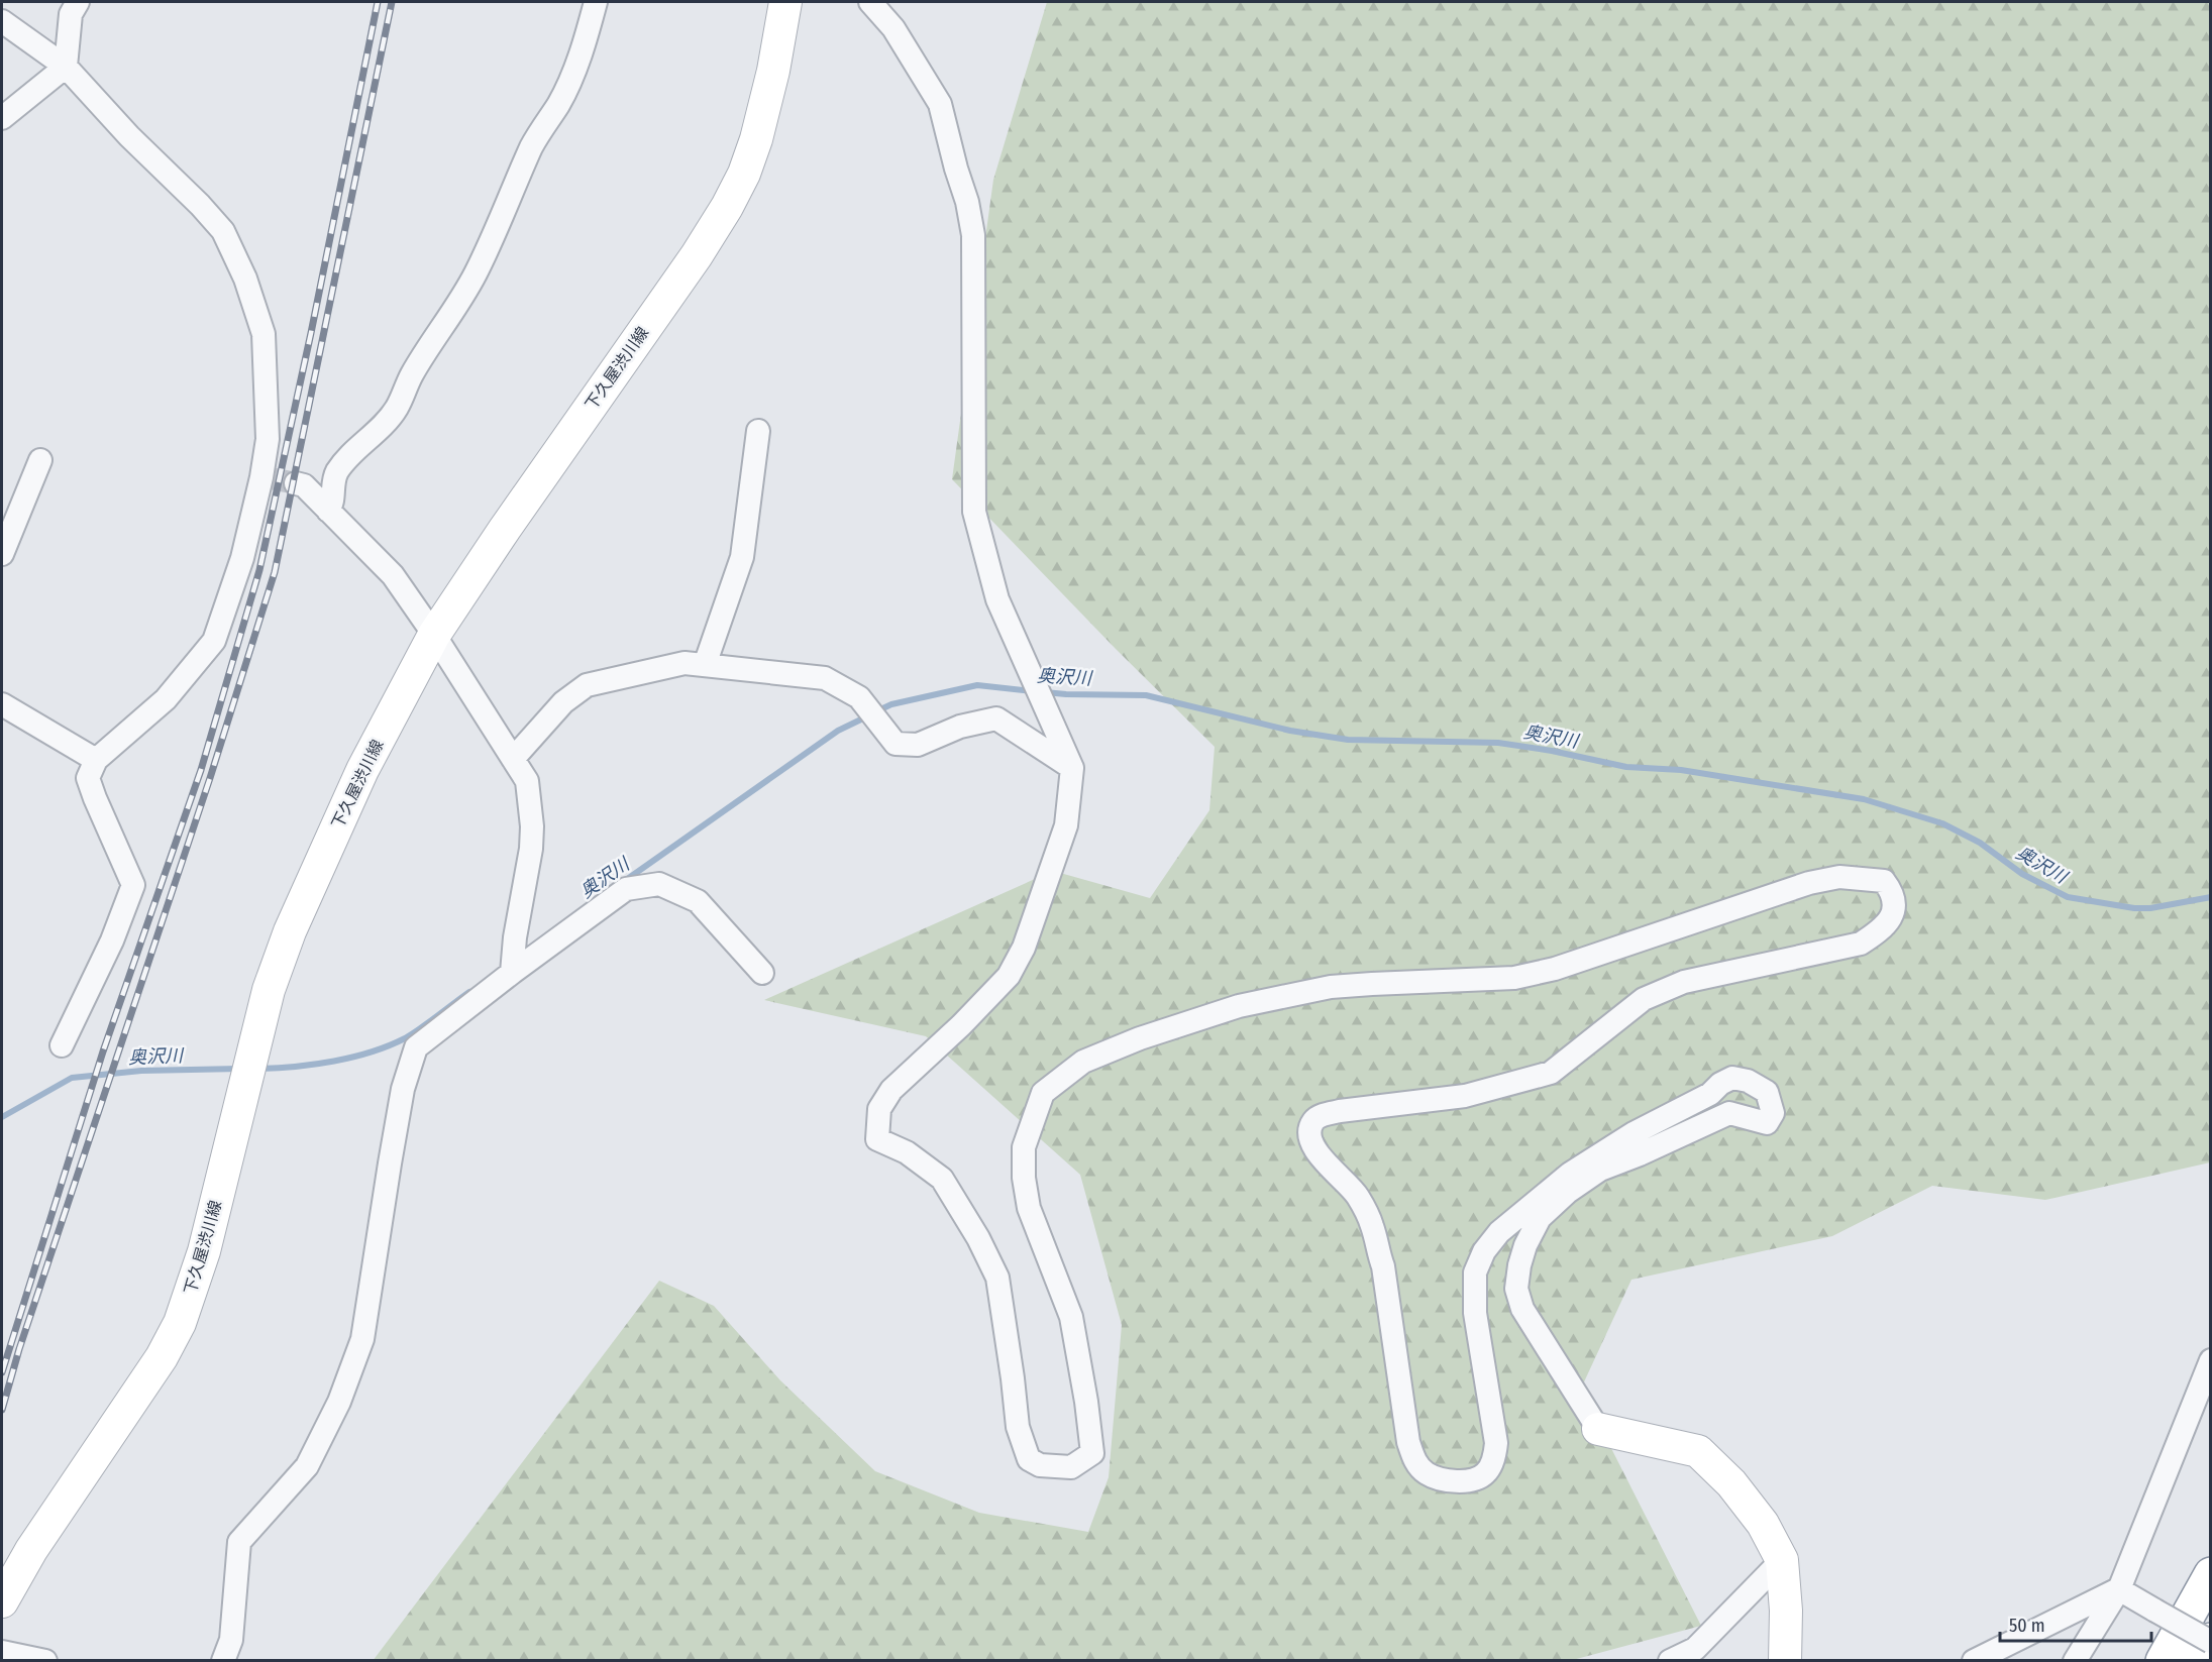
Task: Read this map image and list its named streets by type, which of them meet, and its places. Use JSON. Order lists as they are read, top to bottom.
{
  "streets": {
    "main road": ["下久屋渋川線"]
  },
  "water": ["奥沢川"],
  "scale_bar": "50 m"
}
